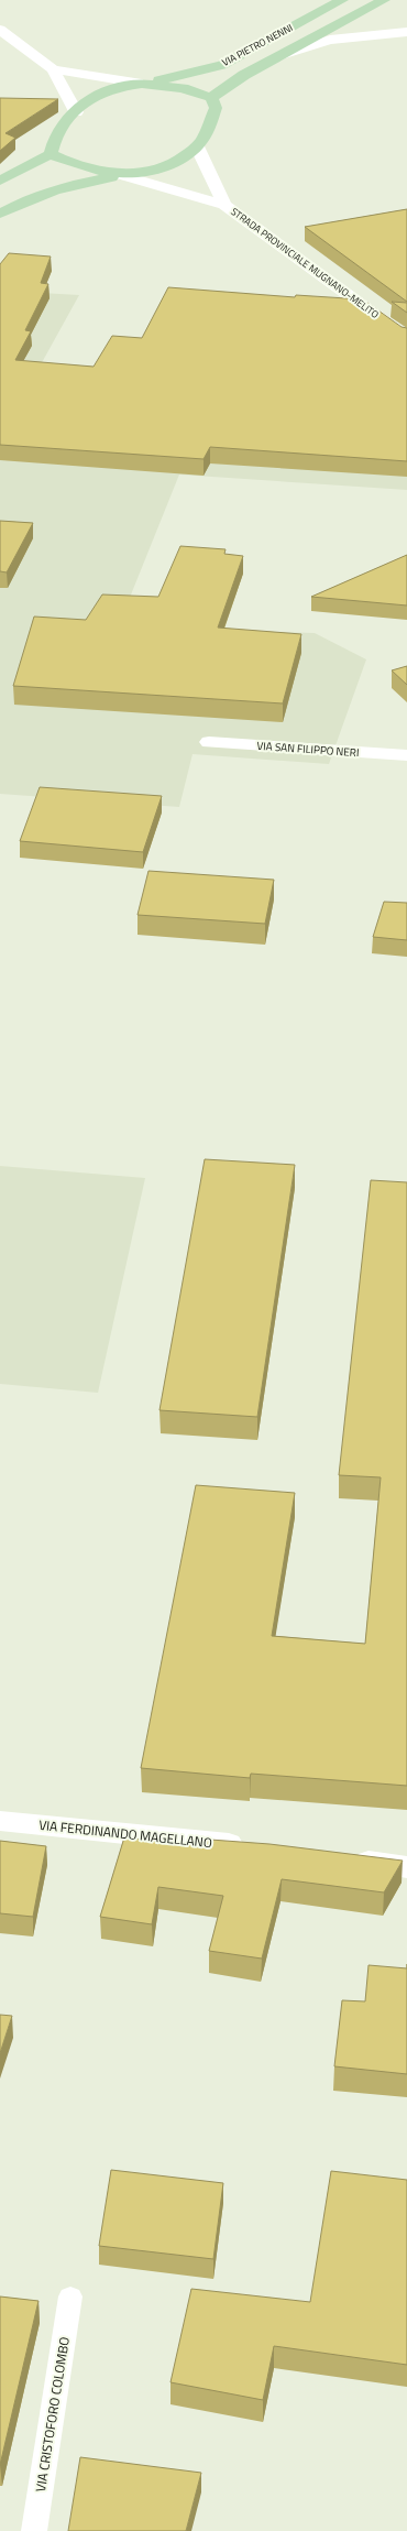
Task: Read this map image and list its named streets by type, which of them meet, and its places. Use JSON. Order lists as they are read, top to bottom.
{
  "streets": {
    "main road": ["VIA PIETRO NENNI"],
    "street": ["STRADA PROVINCIALE MUGNANO-MELITO", "VIA SAN FILIPPO NERI", "VIA FERDINANDO MAGELLANO"],
    "lane": ["VIA CRISTOFORO COLOMBO"]
  }
}
